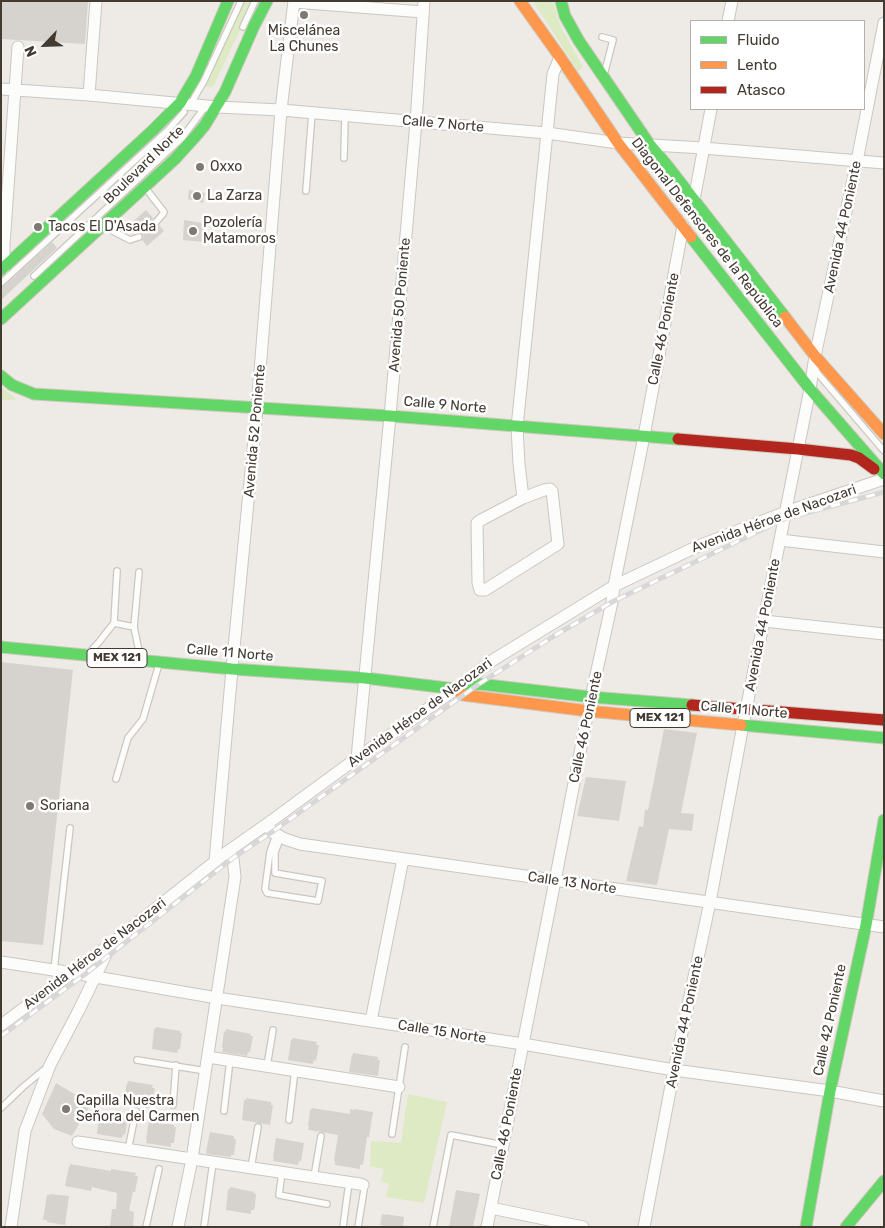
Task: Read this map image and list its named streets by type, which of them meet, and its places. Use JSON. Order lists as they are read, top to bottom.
{
  "streets": {
    "main road": [
      "Boulevard Norte",
      "Diagonal Defensores de la República",
      "Calle 9 Norte",
      "Calle 11 Norte",
      "MEX 121",
      "Calle 42 Poniente"
    ],
    "street": [
      "Calle 7 Norte",
      "Avenida 44 Poniente",
      "Avenida 50 Poniente",
      "Calle 46 Poniente",
      "Avenida 52 Poniente",
      "Avenida Héroe de Nacozari",
      "Calle 13 Norte",
      "Calle 15 Norte"
    ]
  },
  "crossings": [
    ["Calle 7 Norte", "Boulevard Norte"],
    ["Calle 7 Norte", "Avenida 44 Poniente"],
    ["Calle 7 Norte", "Diagonal Defensores de la República"],
    ["Calle 7 Norte", "Avenida 50 Poniente"],
    ["Calle 7 Norte", "Avenida 52 Poniente"],
    ["Avenida 44 Poniente", "Diagonal Defensores de la República"],
    ["Avenida 44 Poniente", "Calle 9 Norte"],
    ["Avenida 44 Poniente", "Avenida Héroe de Nacozari"],
    ["Avenida 44 Poniente", "Calle 11 Norte"],
    ["Avenida 44 Poniente", "Calle 13 Norte"],
    ["Avenida 44 Poniente", "Calle 15 Norte"],
    ["Diagonal Defensores de la República", "Calle 46 Poniente"],
    ["Diagonal Defensores de la República", "Calle 9 Norte"],
    ["Diagonal Defensores de la República", "Avenida Héroe de Nacozari"],
    ["Avenida 50 Poniente", "Calle 9 Norte"],
    ["Avenida 50 Poniente", "Avenida Héroe de Nacozari"],
    ["Avenida 50 Poniente", "Calle 11 Norte"],
    ["Calle 46 Poniente", "Calle 9 Norte"],
    ["Calle 46 Poniente", "Avenida Héroe de Nacozari"],
    ["Calle 46 Poniente", "Calle 11 Norte"],
    ["Calle 46 Poniente", "Calle 13 Norte"],
    ["Calle 46 Poniente", "Calle 15 Norte"],
    ["Calle 9 Norte", "Avenida 52 Poniente"],
    ["Calle 9 Norte", "Avenida Héroe de Nacozari"],
    ["Avenida 52 Poniente", "Avenida Héroe de Nacozari"],
    ["Avenida 52 Poniente", "Calle 11 Norte"],
    ["Avenida Héroe de Nacozari", "Calle 11 Norte"],
    ["Avenida Héroe de Nacozari", "Calle 15 Norte"],
    ["Calle 13 Norte", "Calle 42 Poniente"],
    ["Calle 42 Poniente", "Calle 15 Norte"]
  ],
  "places": [
    "Miscelánea La Chunes",
    "Oxxo",
    "La Zarza",
    "Tacos El D'Asada",
    "Pozolería Matamoros",
    "Soriana",
    "Capilla Nuestra Señora del Carmen"
  ],
  "legend": ["Fluido", "Lento", "Atasco"],
  "north": "bottom left"
}
